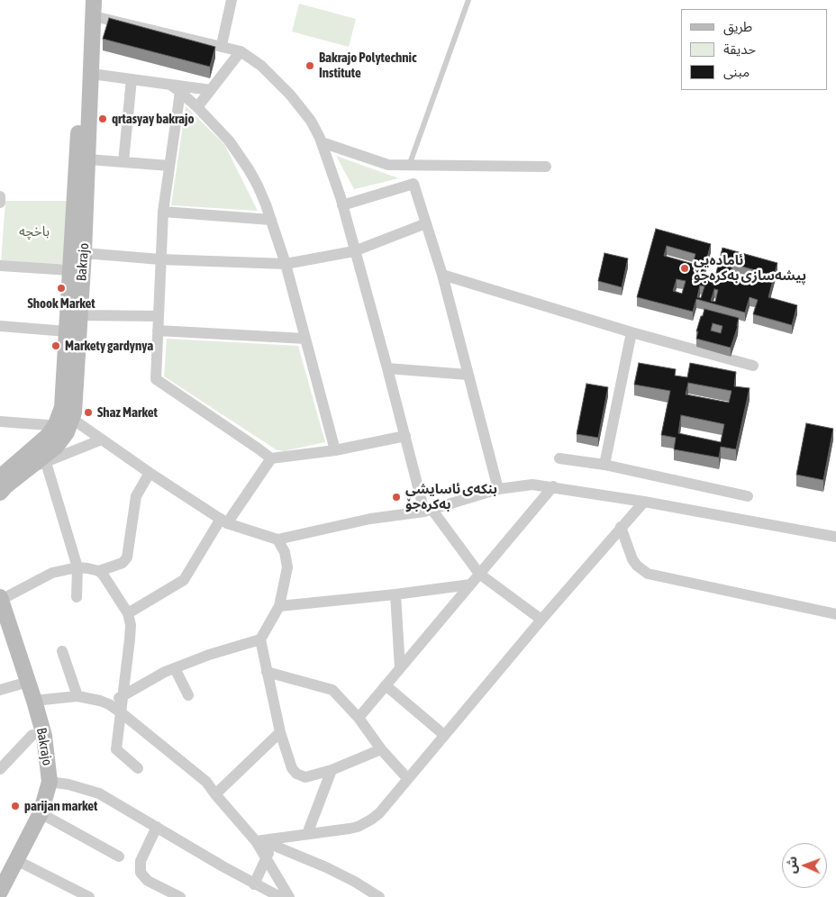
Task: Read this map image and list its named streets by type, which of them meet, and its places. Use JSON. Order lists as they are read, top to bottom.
{
  "streets": {
    "street": ["Bakrajo"]
  },
  "parks": ["باخچە"],
  "places": [
    "Bakrajo Polytechnic Institute",
    "qrtasyay bakrajo",
    "ئامادەیی پیشەسازی بەکرەجۆ",
    "Shook Market",
    "Markety gardynya",
    "Shaz Market",
    "بنکەی ئاسایشی بەکرەجۆ",
    "parijan market"
  ],
  "legend": ["طريق", "حديقة", "مبنى"],
  "north": "left"
}
